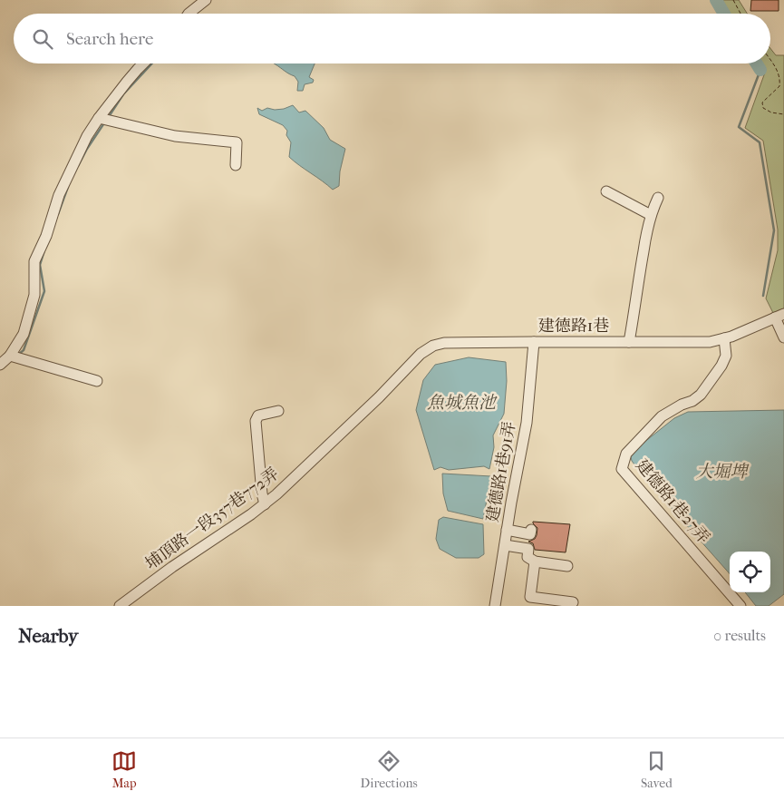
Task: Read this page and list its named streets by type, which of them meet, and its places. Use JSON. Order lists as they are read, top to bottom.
{
  "streets": {
    "street": [
      "建德路1巷",
      "建德路1巷91弄",
      "建德路1巷27弄",
      "埔頂路一段357巷772弄"
    ]
  },
  "crossings": [
    ["建德路1巷", "建德路1巷91弄"],
    ["建德路1巷", "建德路1巷27弄"],
    ["建德路1巷", "埔頂路一段357巷772弄"]
  ],
  "water": ["魚城魚池", "大堀埤"],
  "page": {
    "search": "Search here",
    "heading": ["Nearby", "0 results"],
    "nav": ["Map", "Directions", "Saved"]
  }
}
